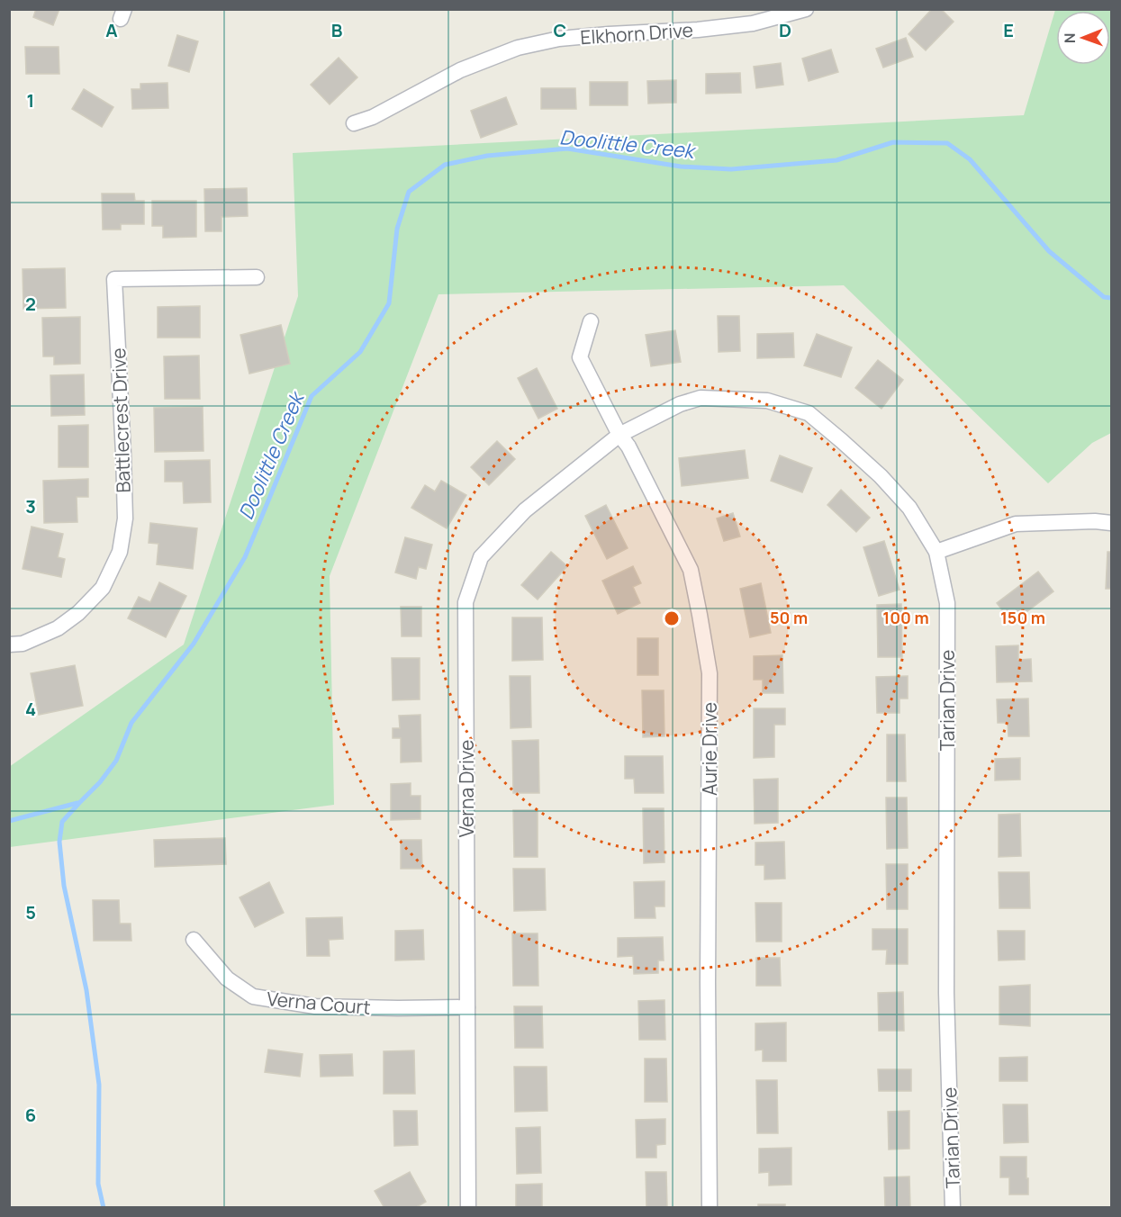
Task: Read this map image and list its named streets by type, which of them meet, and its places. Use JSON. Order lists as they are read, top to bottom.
{
  "streets": {
    "street": [
      "Elkhorn Drive",
      "Battlecrest Drive",
      "Tarian Drive",
      "Aurie Drive",
      "Verna Drive",
      "Verna Court"
    ]
  },
  "crossings": [
    ["Tarian Drive", "Aurie Drive"],
    ["Tarian Drive", "Verna Drive"],
    ["Aurie Drive", "Verna Drive"],
    ["Verna Drive", "Verna Court"]
  ],
  "water": ["Doolittle Creek"],
  "north": "left",
  "grid": {
    "columns": [
      "A",
      "B",
      "C",
      "D",
      "E"
    ],
    "rows": [
      "1",
      "2",
      "3",
      "4",
      "5",
      "6"
    ]
  },
  "rings": ["50 m", "100 m", "150 m"]
}
